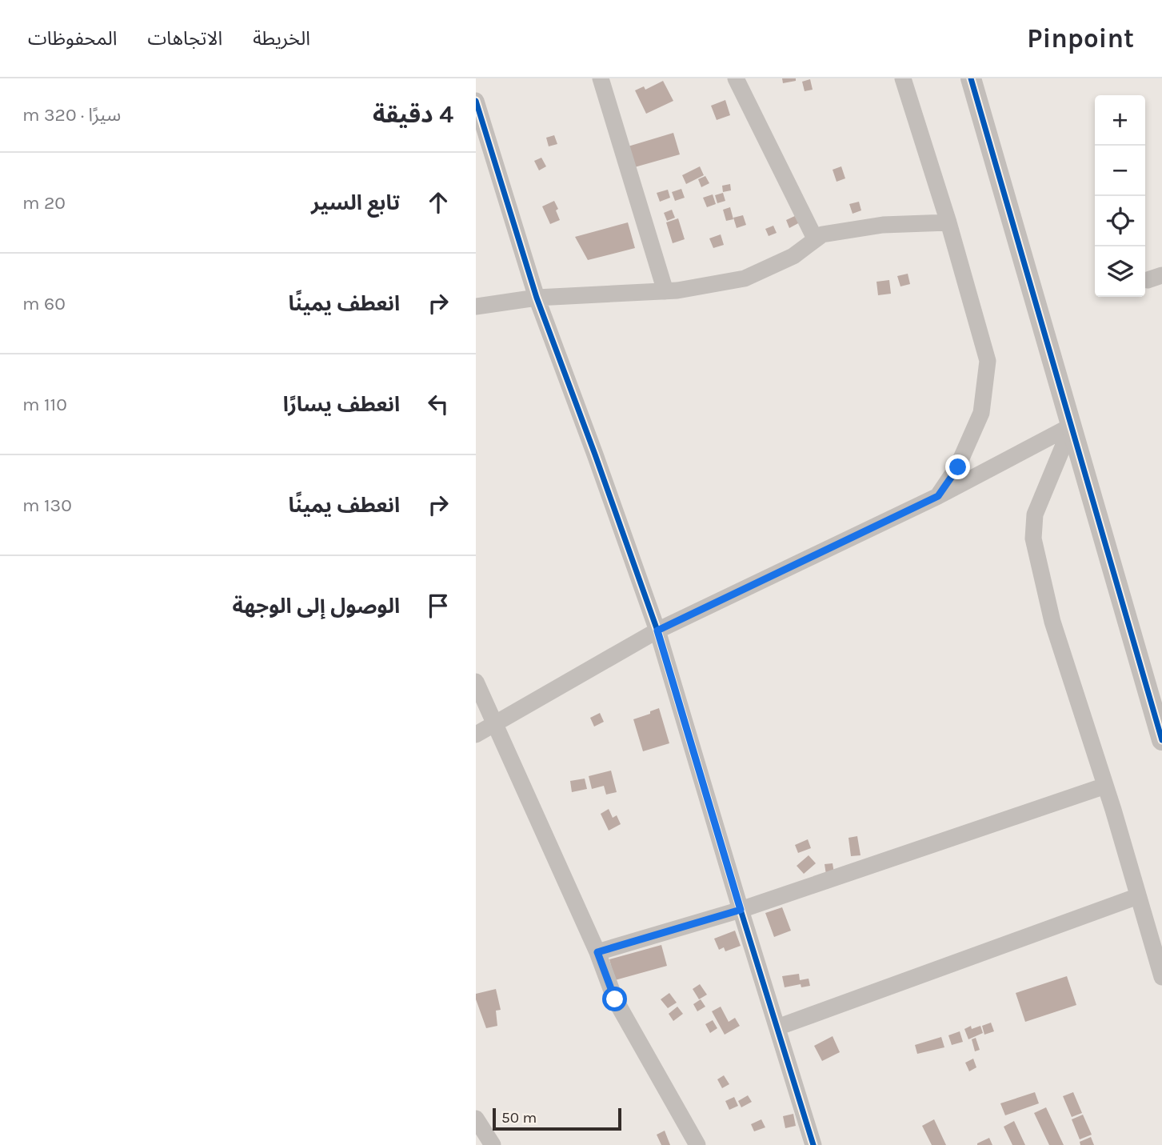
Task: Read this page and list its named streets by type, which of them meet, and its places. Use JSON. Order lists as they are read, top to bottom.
{
  "scale_bar": "50 m",
  "page": {
    "header": "Pinpoint",
    "nav": ["الخريطة", "الاتجاهات", "المحفوظات"],
    "heading": ["4 دقيقة", "سيرًا · 320 m"],
    "map_buttons": ["+", "−"],
    "list": [
      ["تابع السير", "20 m"],
      ["انعطف يمينًا", "60 m"],
      ["انعطف يسارًا", "110 m"],
      ["انعطف يمينًا", "130 m"],
      "الوصول إلى الوجهة"
    ],
    "scale": "50 m"
  }
}
